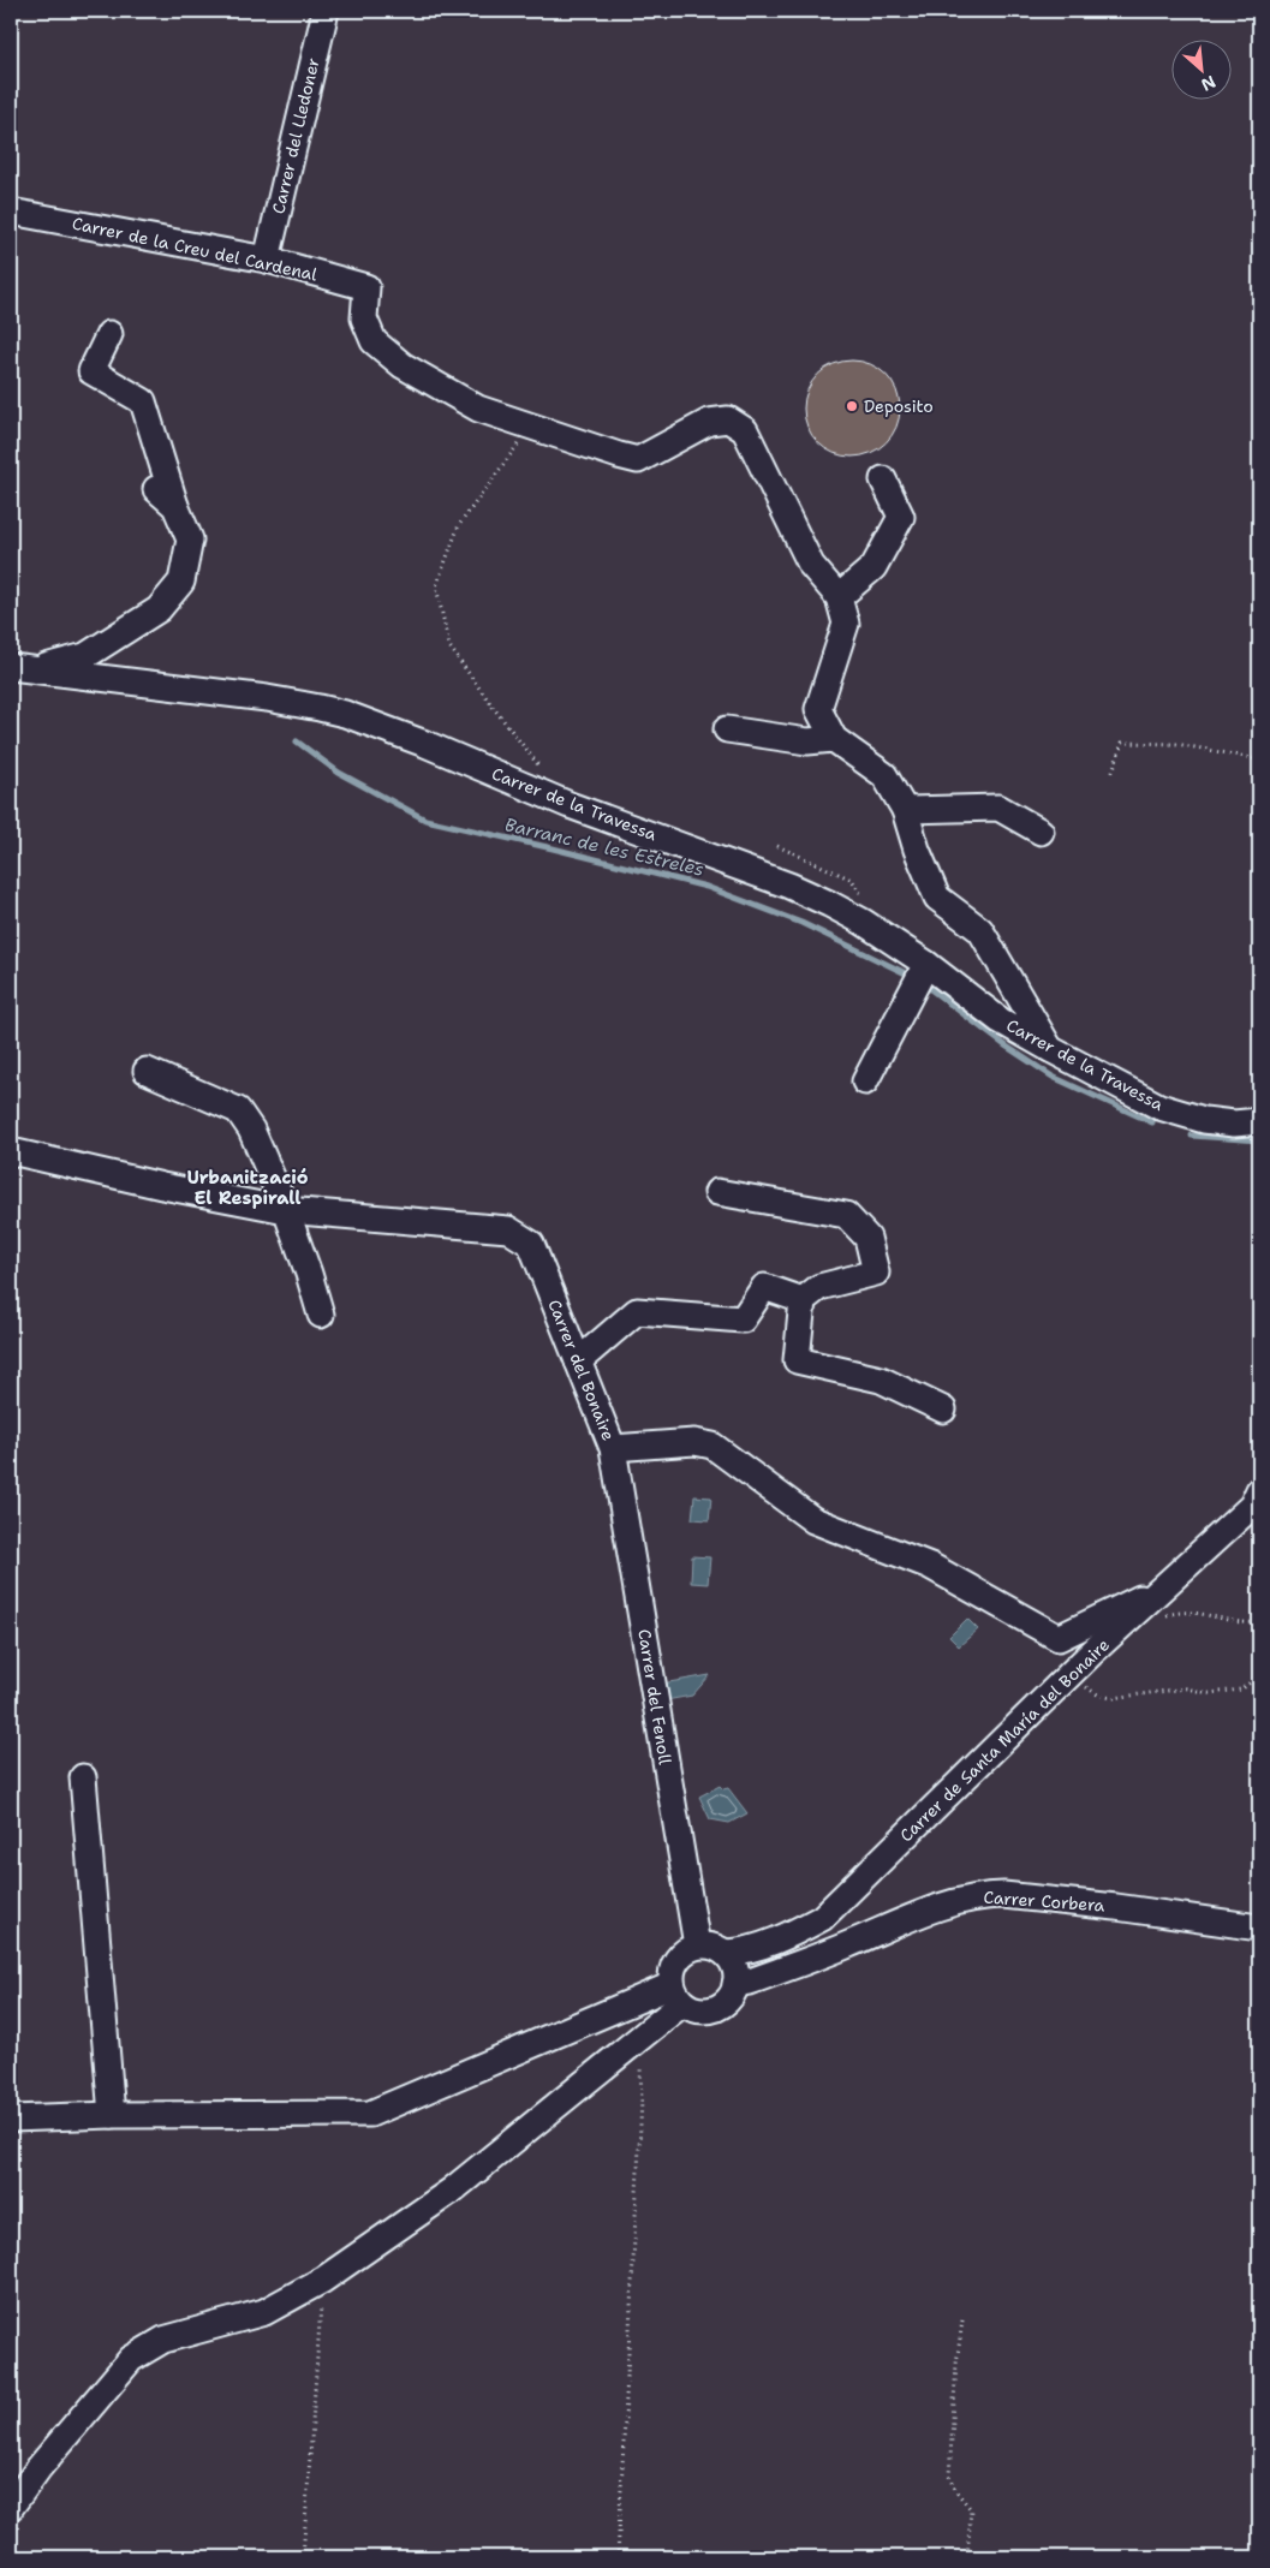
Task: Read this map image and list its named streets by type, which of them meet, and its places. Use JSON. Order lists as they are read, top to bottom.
{
  "streets": {
    "street": [
      "Carrer del Lledoner",
      "Carrer de la Creu del Cardenal",
      "Carrer de la Travessa",
      "Carrer del Bonaire",
      "Carrer del Fenoll",
      "Carrer de Santa María del Bonaire",
      "Carrer Corbera"
    ]
  },
  "crossings": [
    ["Carrer del Lledoner", "Carrer de la Creu del Cardenal"],
    ["Carrer de la Creu del Cardenal", "Carrer de la Travessa"],
    ["Carrer del Bonaire", "Carrer del Fenoll"],
    ["Carrer del Bonaire", "Carrer de Santa María del Bonaire"],
    ["Carrer del Fenoll", "Carrer de Santa María del Bonaire"],
    ["Carrer del Fenoll", "Carrer Corbera"],
    ["Carrer de Santa María del Bonaire", "Carrer Corbera"]
  ],
  "districts": ["Urbanització El Respirall"],
  "water": ["Barranc de les Estreles"],
  "places": ["Deposito"],
  "north": "bottom right"
}
